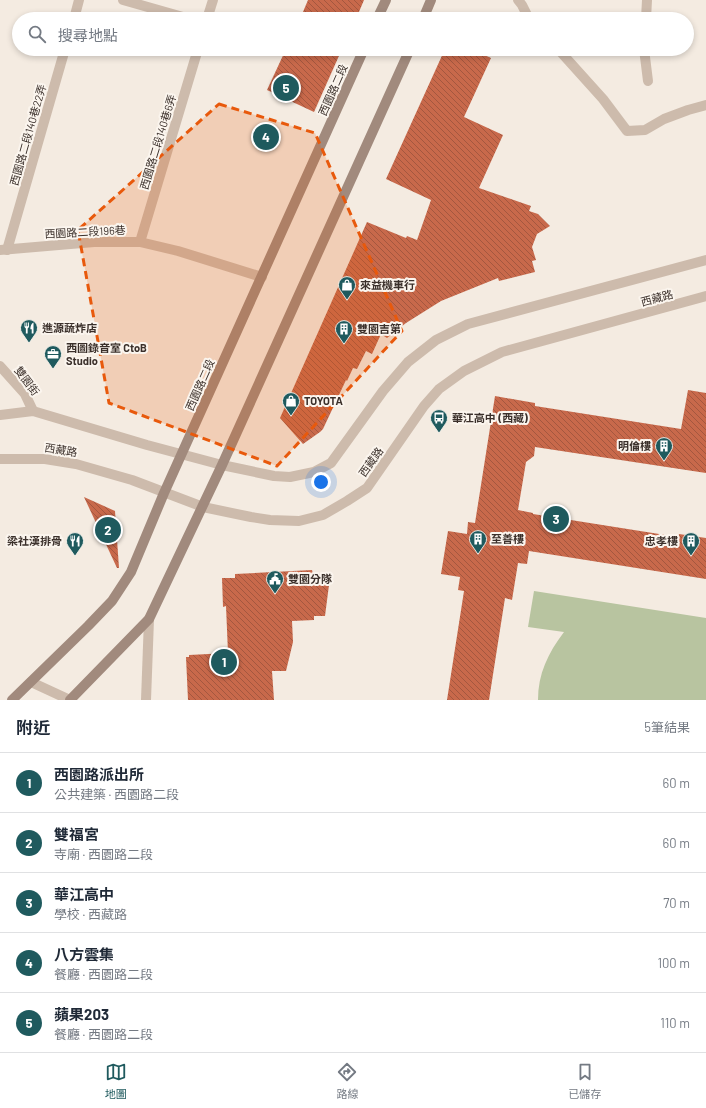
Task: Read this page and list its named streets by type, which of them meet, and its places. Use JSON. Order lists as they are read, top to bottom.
{
  "streets": {
    "main road": ["西園路二段"],
    "street": [
      "西園路二段140巷22弄",
      "西園路二段140巷6弄",
      "西園路二段196巷",
      "西藏路",
      "雙園街"
    ]
  },
  "crossings": [
    ["西園路二段", "西園路二段196巷"],
    ["西園路二段", "西藏路"],
    ["西園路二段140巷22弄", "西園路二段196巷"],
    ["西園路二段140巷6弄", "西園路二段196巷"]
  ],
  "places": {
    "shop": ["來益機車行", "TOYOTA"],
    "restaurant": ["進源蔬炸店", "梁社漢排骨"],
    "building": [
      "雙園吉第",
      "明倫樓",
      "至善樓",
      "忠孝樓"
    ],
    "office": ["西圖錄音室 CtoB Studio"],
    "bus stop": ["華江高中 (西藏)"],
    "public building": ["雙園分隊"]
  },
  "page": {
    "search": "搜尋地點",
    "pins": [
      "5",
      "4",
      "3",
      "2",
      "1"
    ],
    "heading": ["附近", "5筆結果"],
    "list": [
      {
        "mark": "1",
        "name": "西園路派出所",
        "note": "公共建築 · 西園路二段",
        "value": "60 m"
      },
      {
        "mark": "2",
        "name": "雙福宮",
        "note": "寺廟 · 西園路二段",
        "value": "60 m"
      },
      {
        "mark": "3",
        "name": "華江高中",
        "note": "學校 · 西藏路",
        "value": "70 m"
      },
      {
        "mark": "4",
        "name": "八方雲集",
        "note": "餐廳 · 西園路二段",
        "value": "100 m"
      },
      {
        "mark": "5",
        "name": "蘋果203",
        "note": "餐廳 · 西園路二段",
        "value": "110 m"
      }
    ],
    "nav": ["地圖", "路線", "已儲存"]
  }
}
